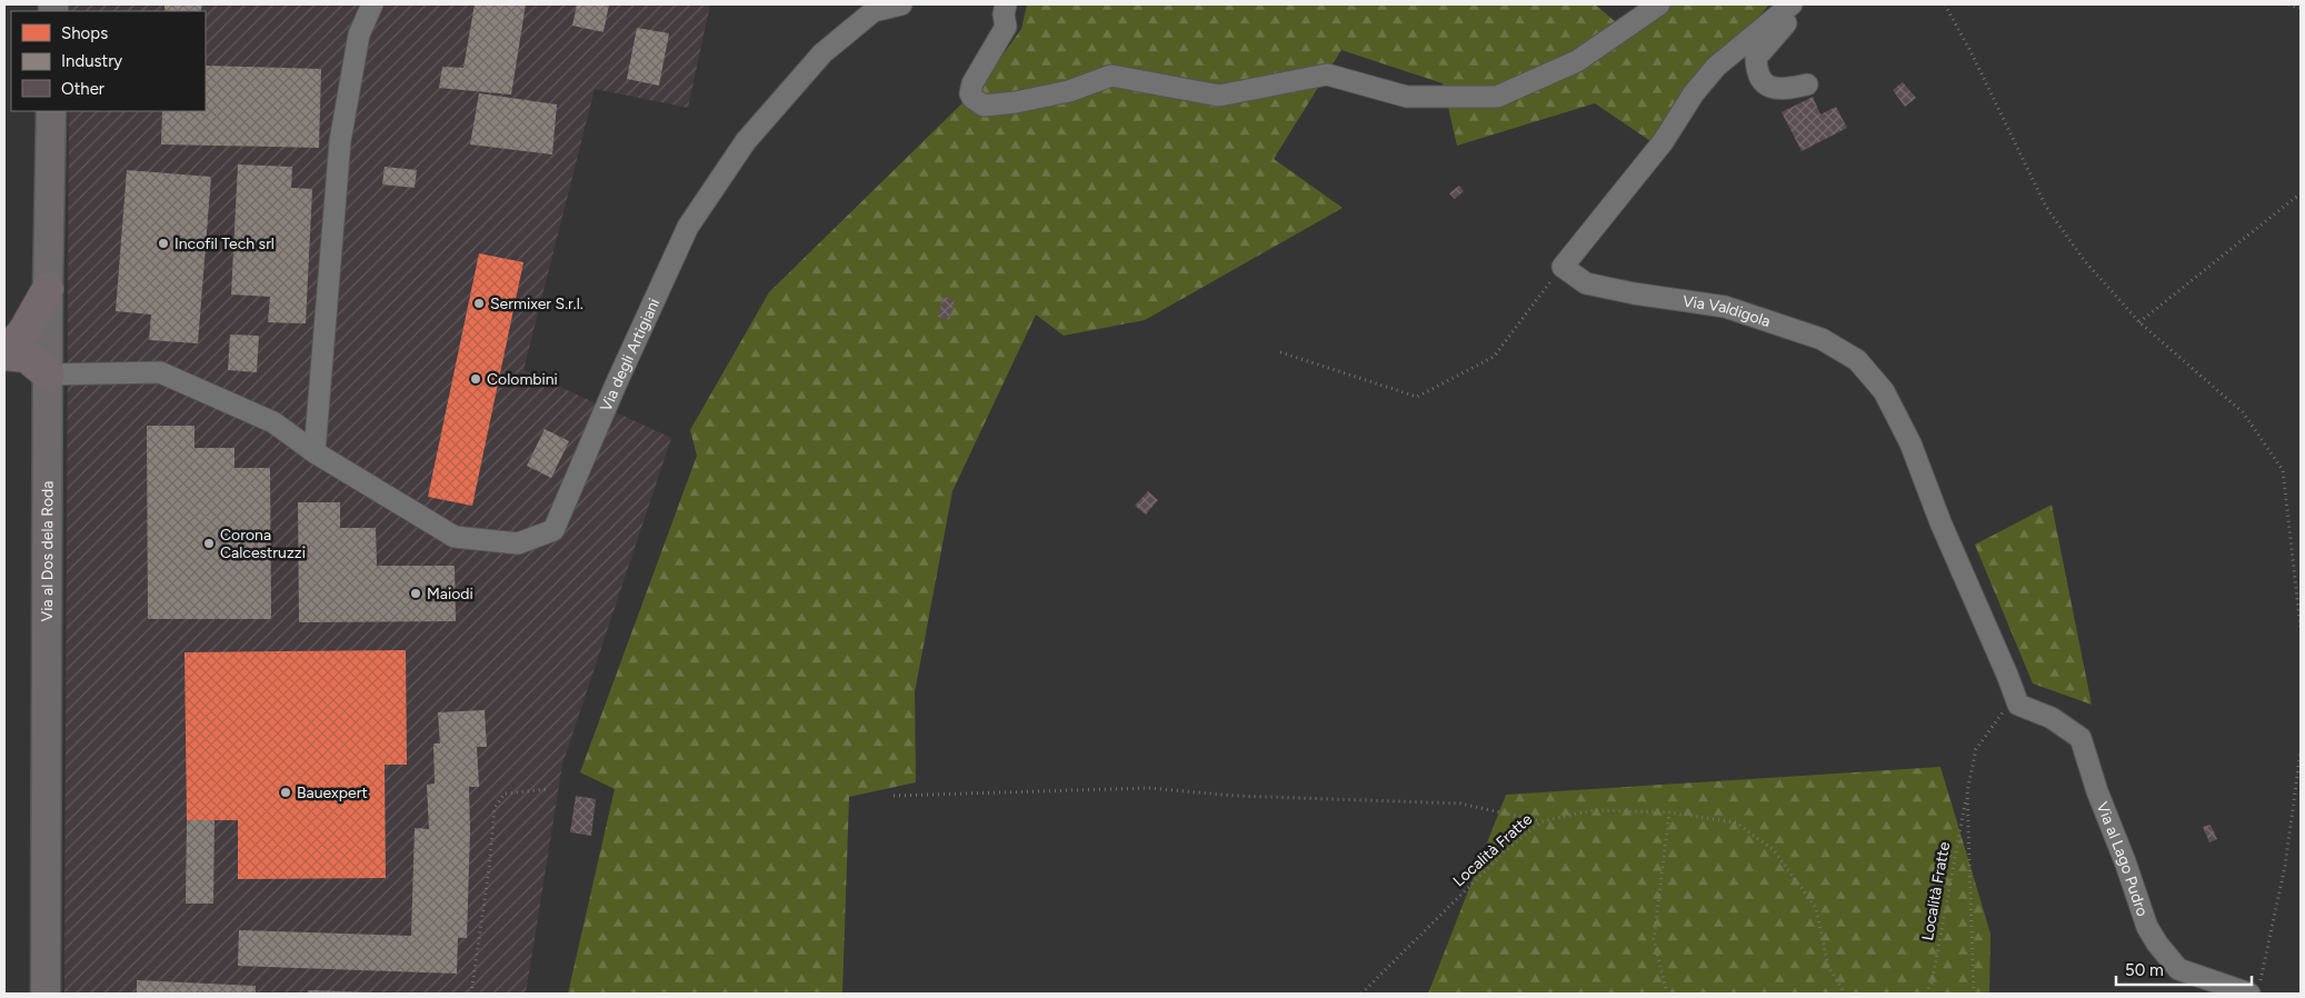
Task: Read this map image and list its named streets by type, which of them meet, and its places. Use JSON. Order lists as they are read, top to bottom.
{
  "streets": {
    "main road": ["Via al Dos dela Roda"],
    "street": ["Via Valdigola", "Via degli Artigiani", "Via al Lago Pudro"],
    "path": ["Località Fratte"]
  },
  "crossings": [
    ["Via Valdigola", "Via al Lago Pudro"],
    ["Via degli Artigiani", "Via al Dos dela Roda"]
  ],
  "places": [
    "Incofil Tech srl",
    "Sermixer S.r.l.",
    "Colombini",
    "Corona Calcestruzzi",
    "Maiodi",
    "Bauexpert"
  ],
  "legend": ["Shops", "Industry", "Other"],
  "scale_bar": "50 m"
}
